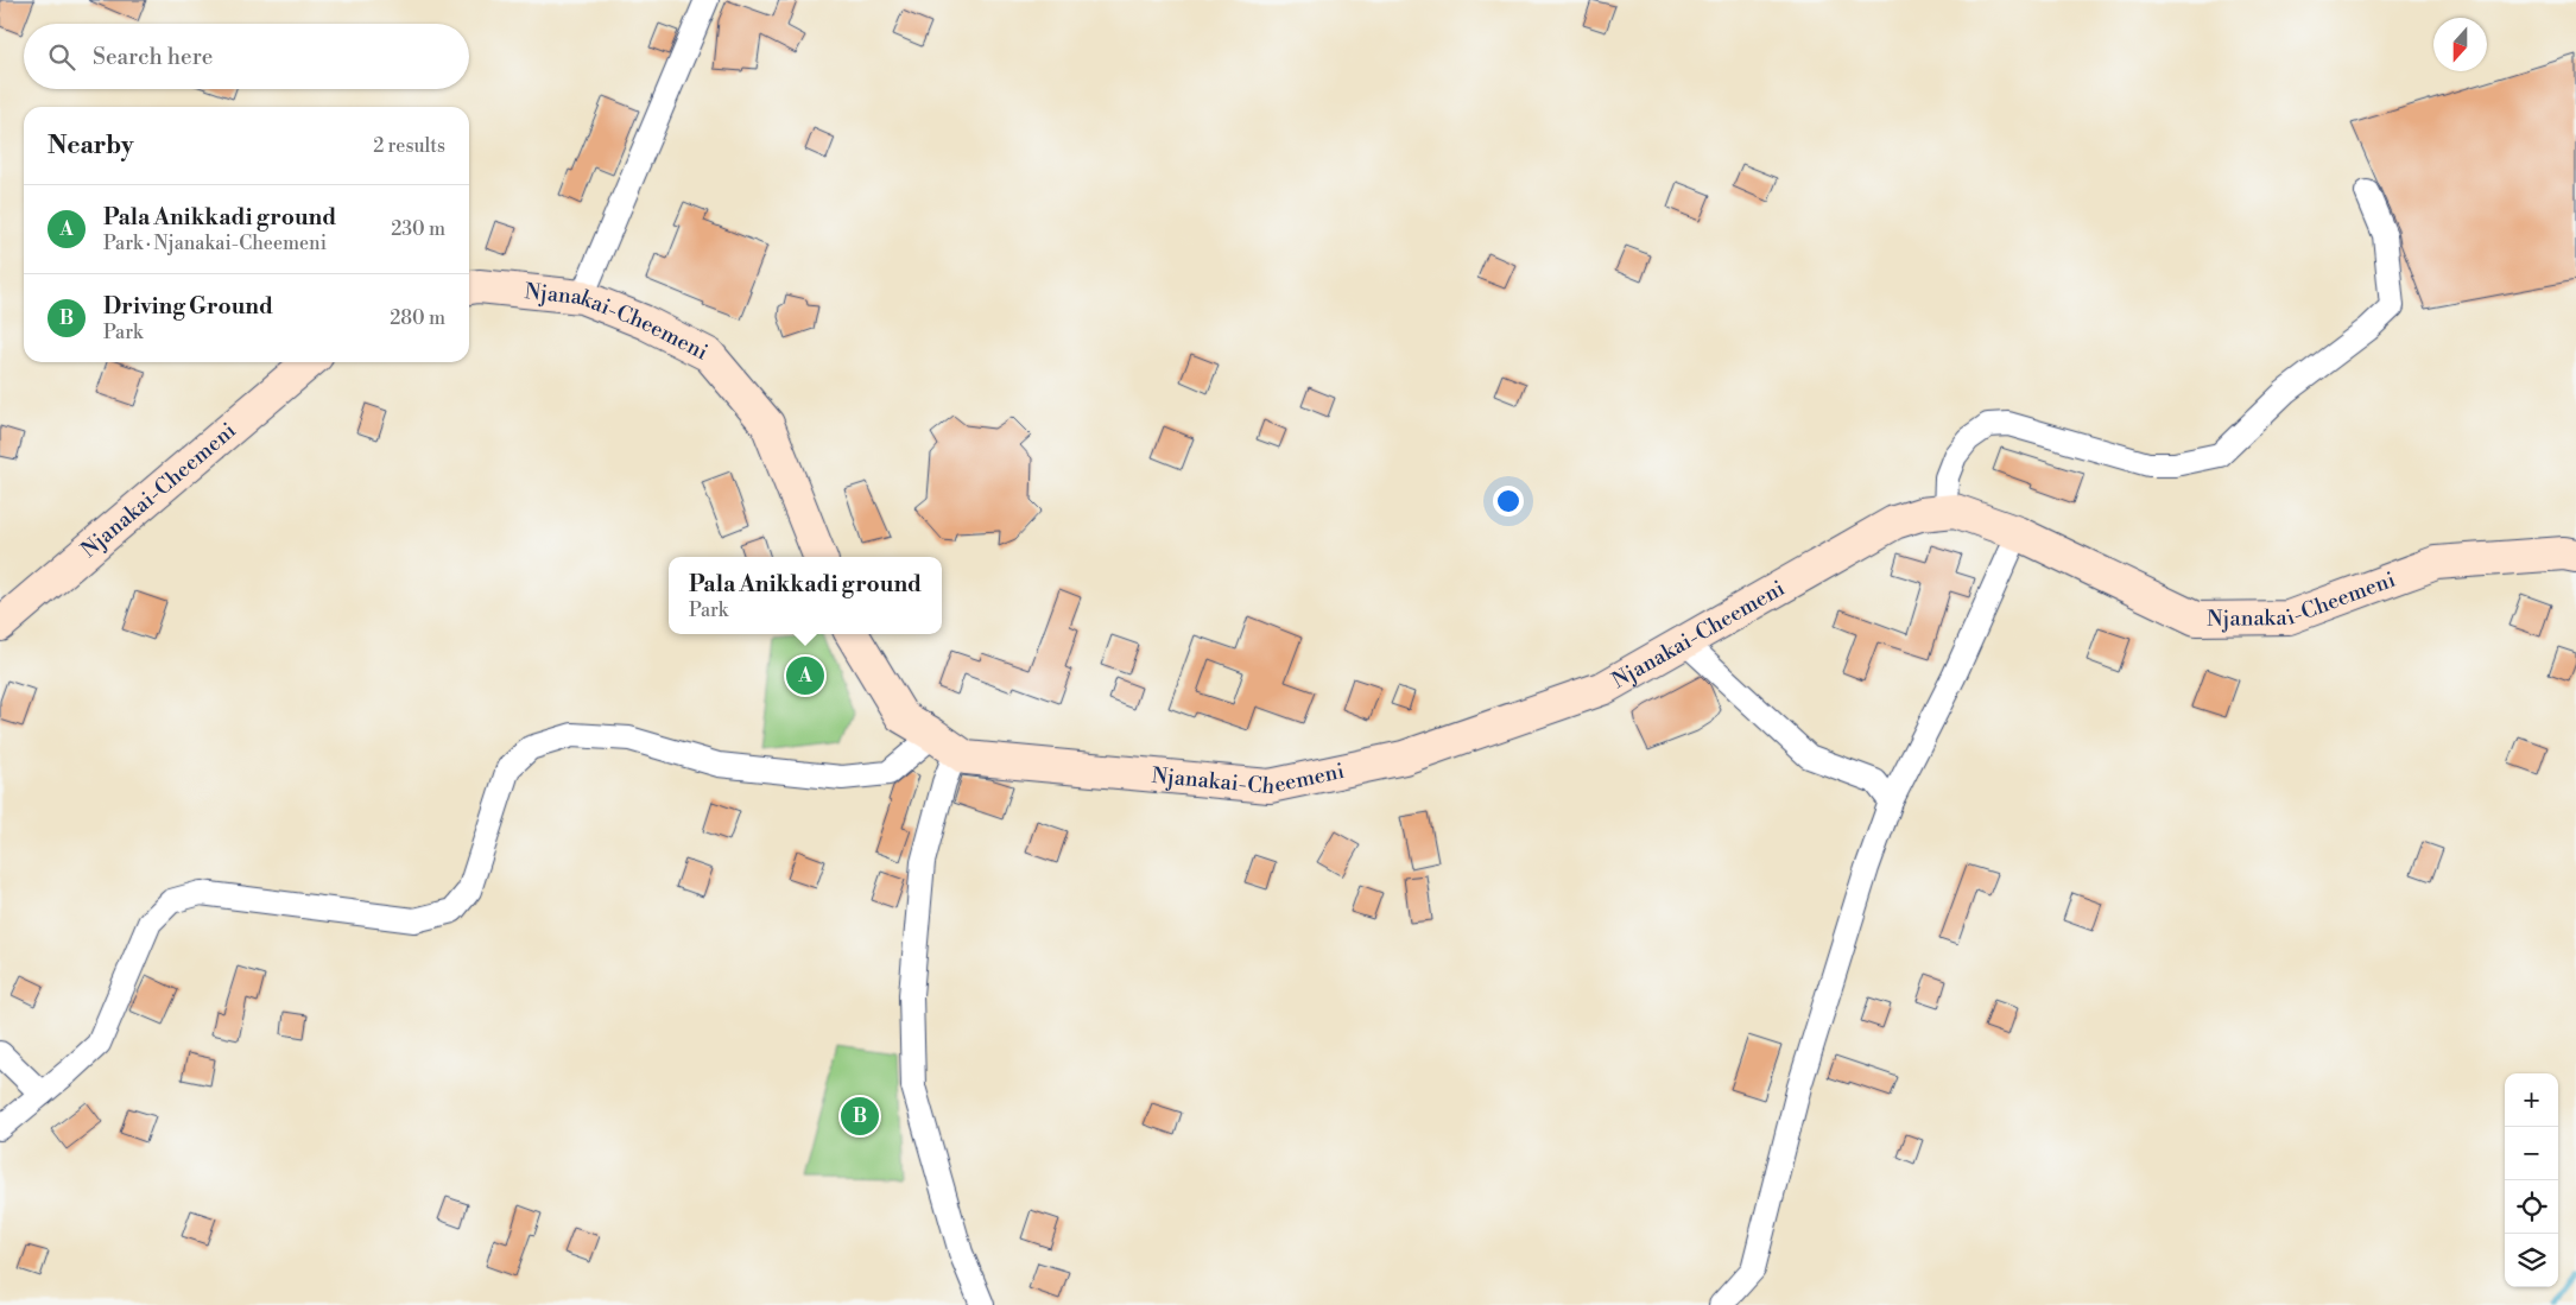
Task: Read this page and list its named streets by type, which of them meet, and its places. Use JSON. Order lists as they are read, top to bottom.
{
  "streets": {
    "main road": ["Njanakai-Cheemeni"]
  },
  "north": "bottom",
  "page": {
    "search": "Search here",
    "heading": ["Nearby", "2 results"],
    "list": [
      {
        "mark": "A",
        "name": "Pala Anikkadi ground",
        "note": "Park · Njanakai-Cheemeni",
        "value": "230 m"
      },
      {
        "mark": "B",
        "name": "Driving Ground",
        "note": "Park",
        "value": "280 m"
      }
    ],
    "popup": ["Pala Anikkadi ground", "Park"],
    "pins": ["A", "B"],
    "map_buttons": ["+", "−"]
  }
}
